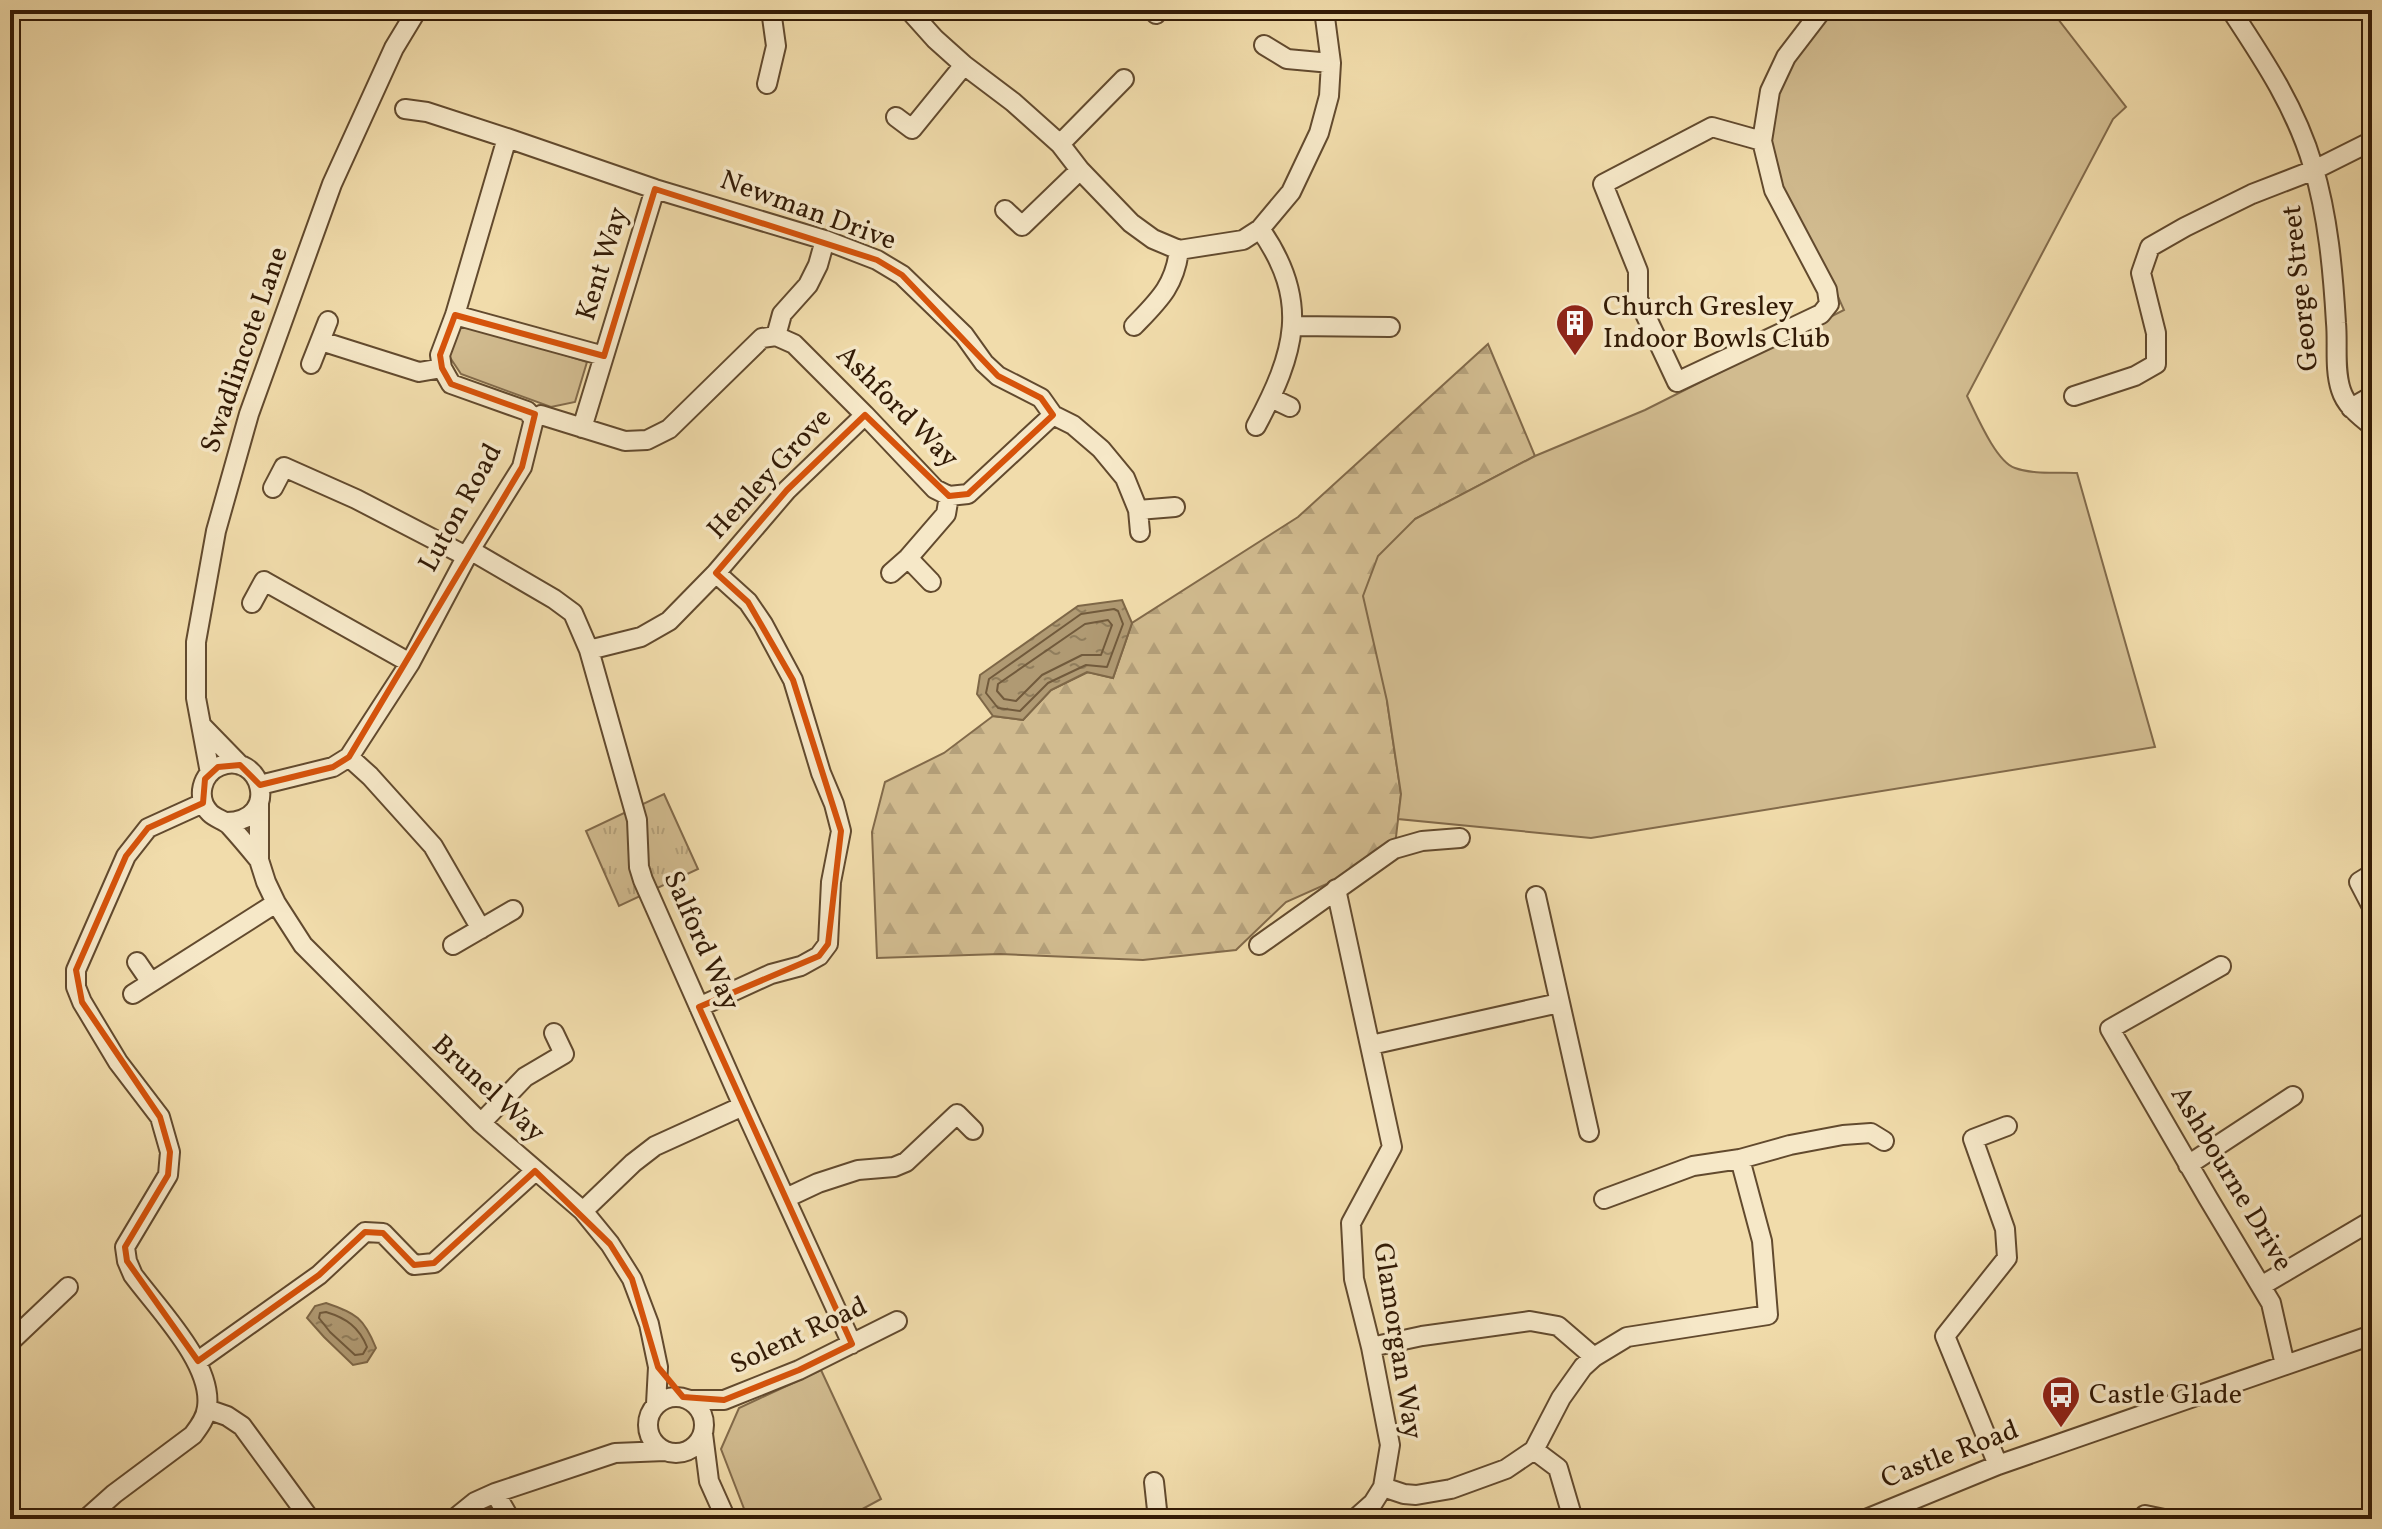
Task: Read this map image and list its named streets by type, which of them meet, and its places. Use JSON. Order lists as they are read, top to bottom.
{
  "streets": {
    "street": [
      "Newman Drive",
      "Kent Way",
      "George Street",
      "Swadlincote Lane",
      "Ashford Way",
      "Henley Grove",
      "Luton Road",
      "Salford Way",
      "Brunel Way",
      "Ashbourne Drive",
      "Solent Road",
      "Glamorgan Way",
      "Castle Road"
    ]
  },
  "crossings": [
    ["Newman Drive", "Kent Way"],
    ["Newman Drive", "Ashford Way"],
    ["Swadlincote Lane", "Brunel Way"],
    ["Ashford Way", "Henley Grove"],
    ["Henley Grove", "Salford Way"],
    ["Luton Road", "Salford Way"],
    ["Salford Way", "Solent Road"],
    ["Brunel Way", "Solent Road"],
    ["Ashbourne Drive", "Castle Road"]
  ],
  "places": {
    "building": ["Church Gresley Indoor Bowls Club"],
    "bus stop": ["Castle Glade"]
  }
}
